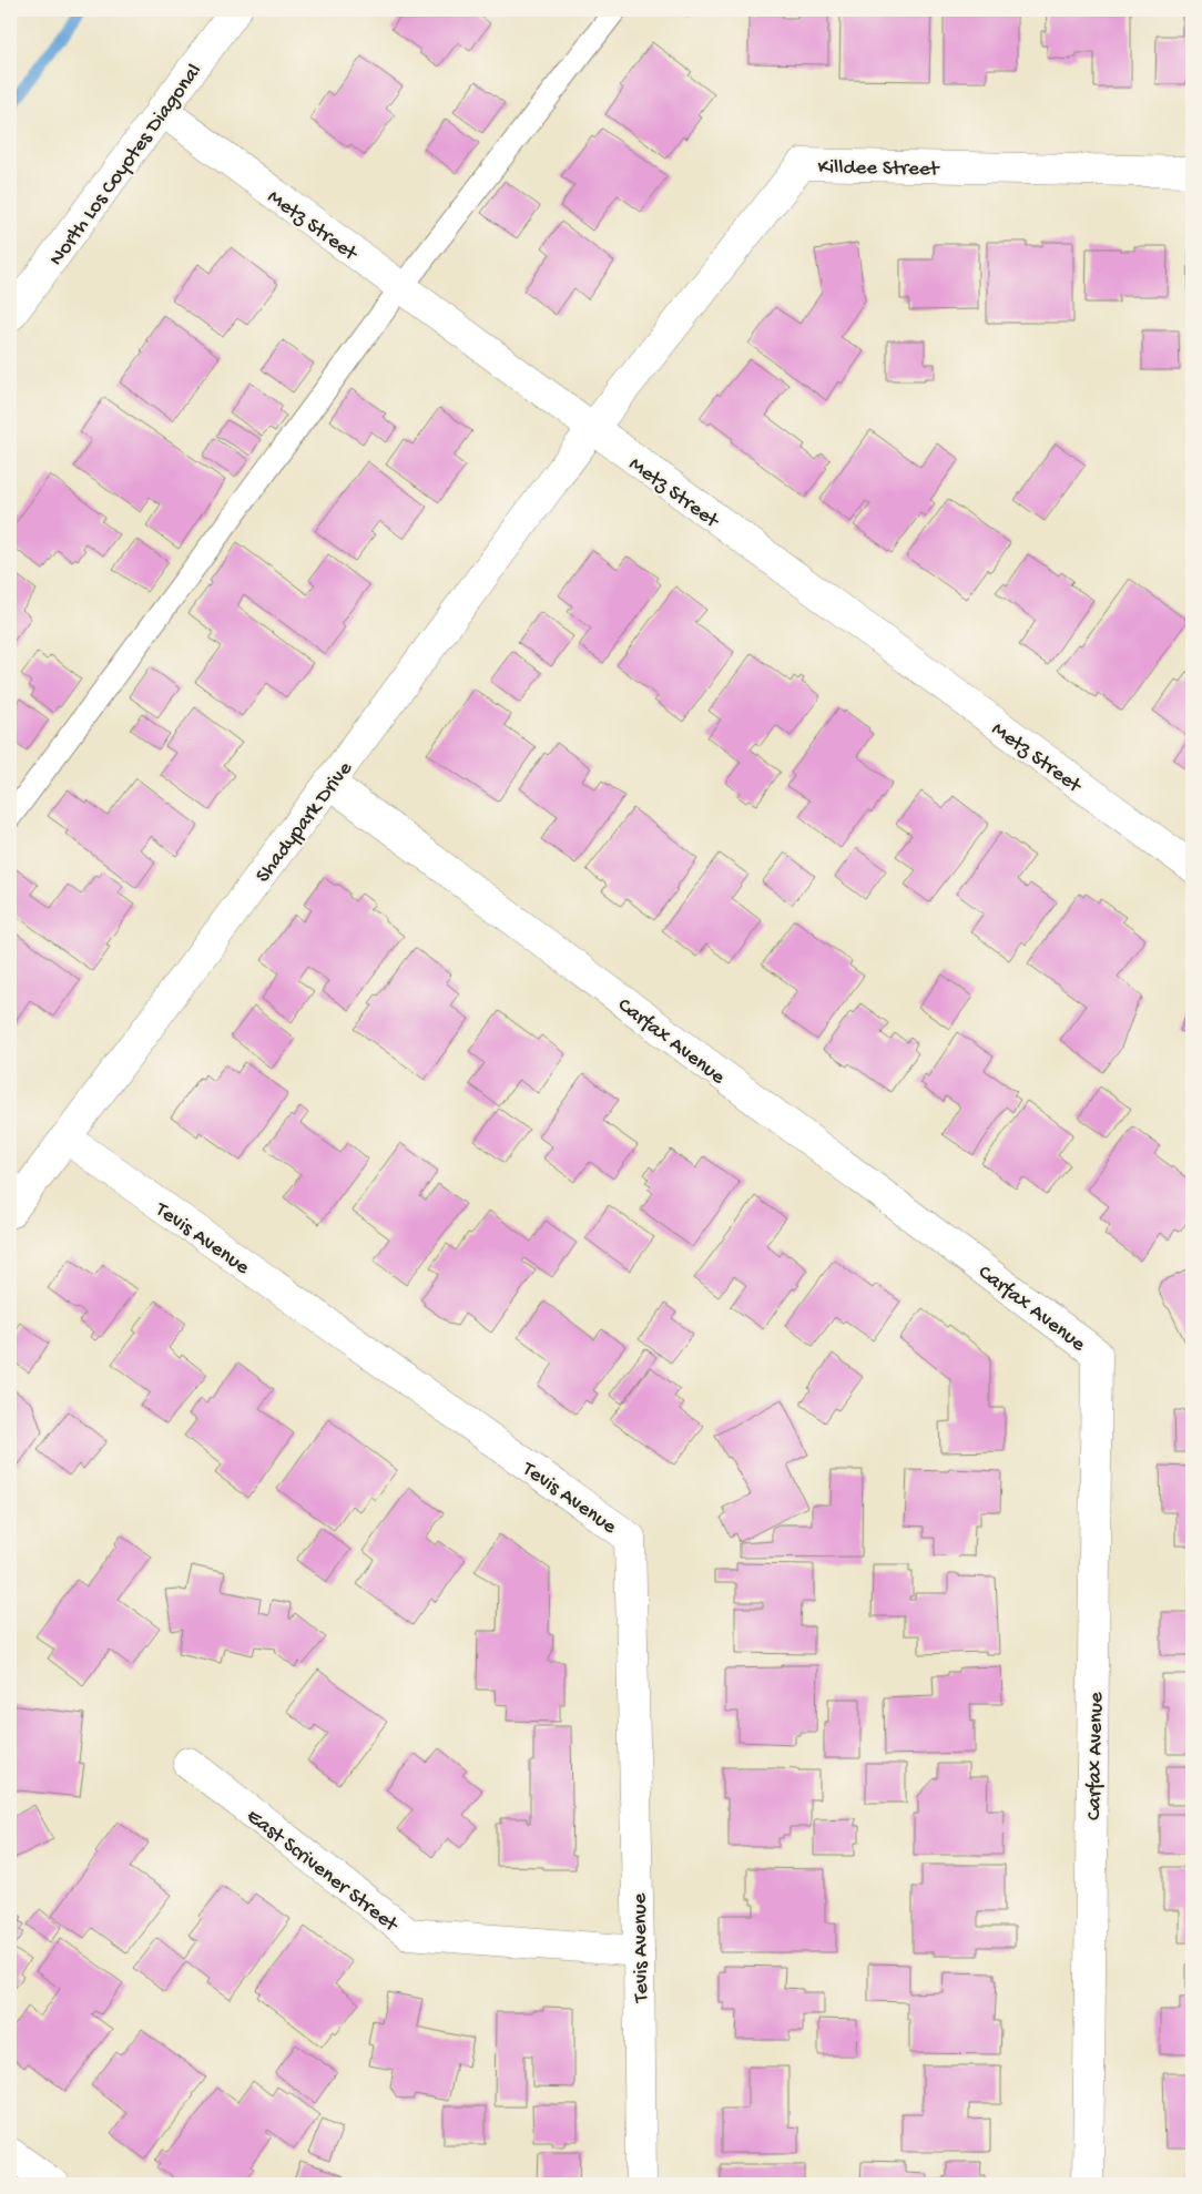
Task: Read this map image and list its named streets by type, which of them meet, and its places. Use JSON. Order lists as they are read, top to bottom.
{
  "streets": {
    "street": [
      "North Los Coyotes Diagonal",
      "Killdee Street",
      "Metz Street",
      "Shadypark Drive",
      "Carfax Avenue",
      "Tevis Avenue",
      "East Scrivener Street"
    ]
  },
  "crossings": [
    ["North Los Coyotes Diagonal", "Metz Street"],
    ["Killdee Street", "Metz Street"],
    ["Killdee Street", "Shadypark Drive"],
    ["Metz Street", "Shadypark Drive"],
    ["Shadypark Drive", "Carfax Avenue"],
    ["Shadypark Drive", "Tevis Avenue"],
    ["Tevis Avenue", "East Scrivener Street"]
  ]
}
